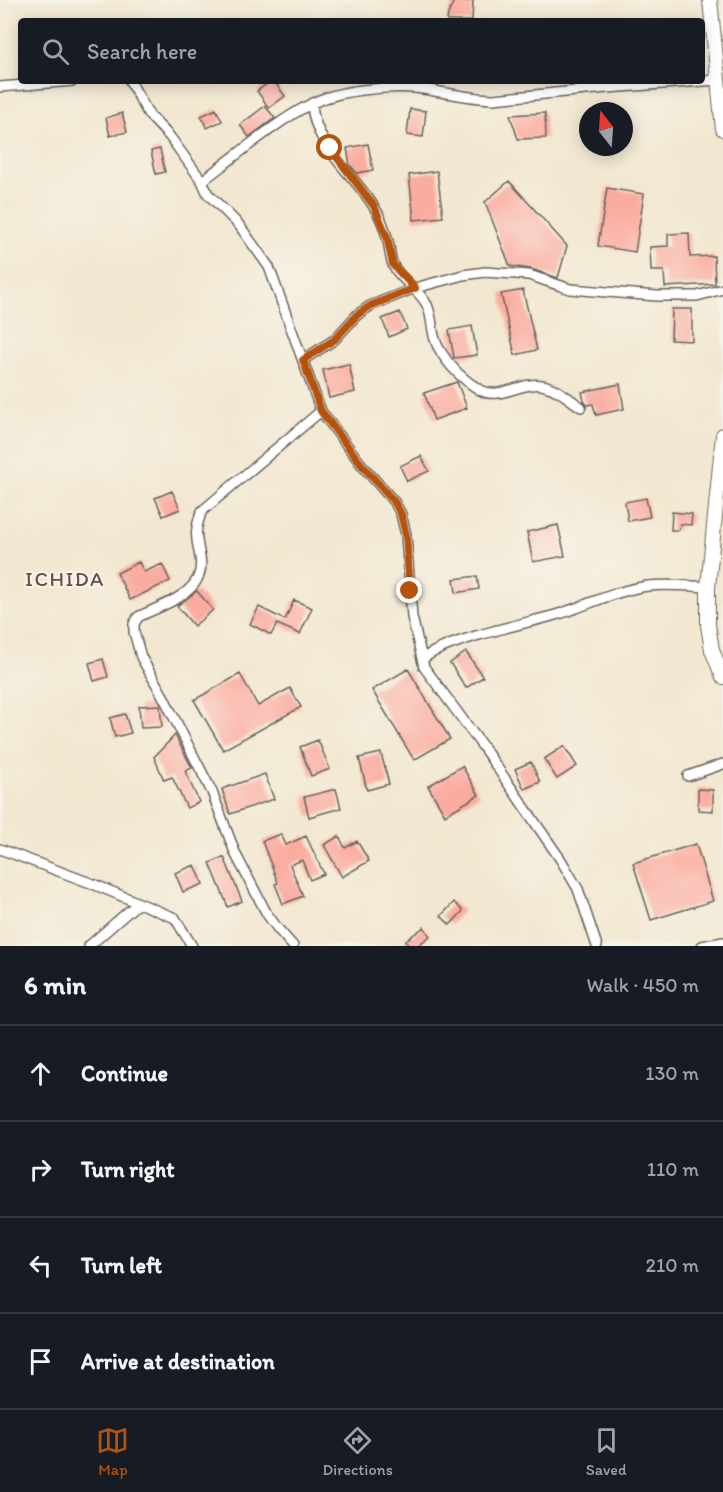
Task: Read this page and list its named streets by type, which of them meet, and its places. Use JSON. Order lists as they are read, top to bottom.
{
  "districts": ["ICHIDA"],
  "north": "top",
  "page": {
    "search": "Search here",
    "heading": ["6 min", "Walk · 450 m"],
    "list": [
      ["Continue", "130 m"],
      ["Turn right", "110 m"],
      ["Turn left", "210 m"],
      "Arrive at destination"
    ],
    "nav": ["Map", "Directions", "Saved"]
  }
}
